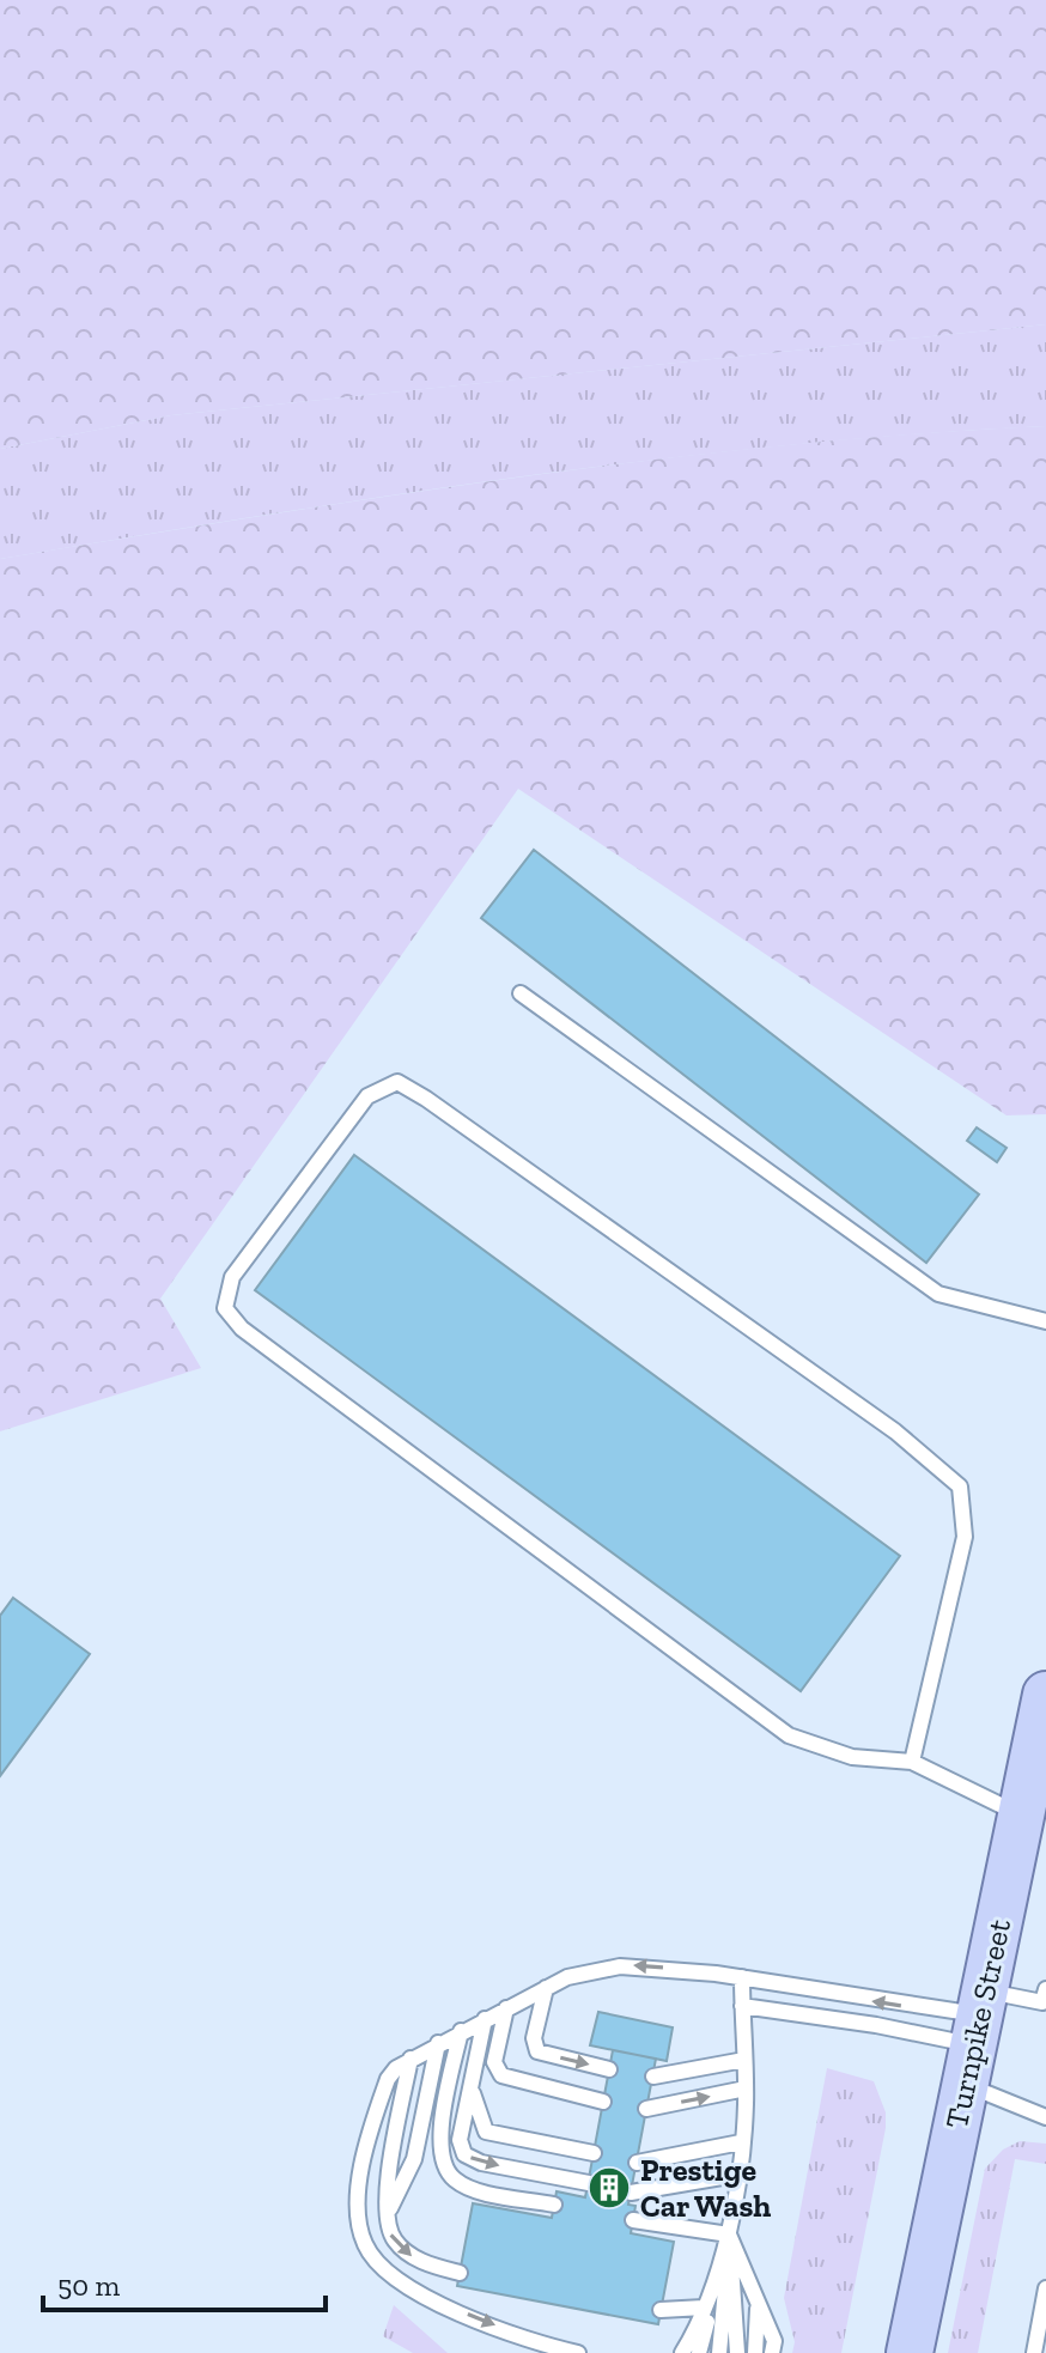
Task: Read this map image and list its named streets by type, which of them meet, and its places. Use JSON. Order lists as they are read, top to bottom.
{
  "streets": {
    "main road": ["Turnpike Street"]
  },
  "places": {
    "building": ["Prestige Car Wash"]
  },
  "scale_bar": "50 m"
}
